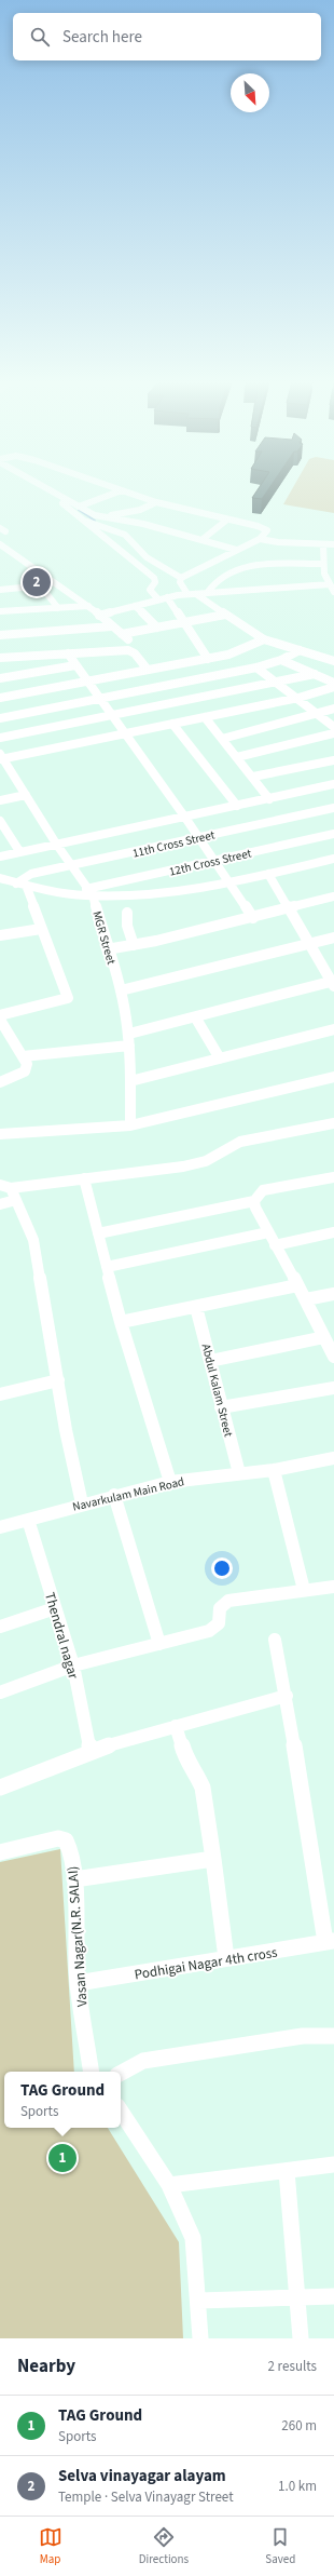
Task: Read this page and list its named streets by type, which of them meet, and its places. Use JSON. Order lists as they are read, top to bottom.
{
  "streets": {
    "street": [
      "11th Cross Street",
      "12th Cross Street",
      "MGR Street",
      "Abdul Kalam Street",
      "Navarkulam Main Road",
      "Thendral nagar",
      "Vasan Nagar(N.R. SALAI)",
      "Podhigai Nagar 4th cross"
    ]
  },
  "crossings": [
    ["11th Cross Street", "MGR Street"],
    ["12th Cross Street", "MGR Street"],
    ["Abdul Kalam Street", "Navarkulam Main Road"],
    ["Navarkulam Main Road", "Thendral nagar"],
    ["Vasan Nagar(N.R. SALAI)", "Podhigai Nagar 4th cross"]
  ],
  "north": "bottom right",
  "page": {
    "search": "Search here",
    "pins": ["2", "1"],
    "popup": ["TAG Ground", "Sports"],
    "heading": ["Nearby", "2 results"],
    "list": [
      {
        "mark": "1",
        "name": "TAG Ground",
        "note": "Sports",
        "value": "260 m"
      },
      {
        "mark": "2",
        "name": "Selva vinayagar alayam",
        "note": "Temple · Selva Vinayagr Street",
        "value": "1.0 km"
      }
    ],
    "nav": ["Map", "Directions", "Saved"]
  }
}
